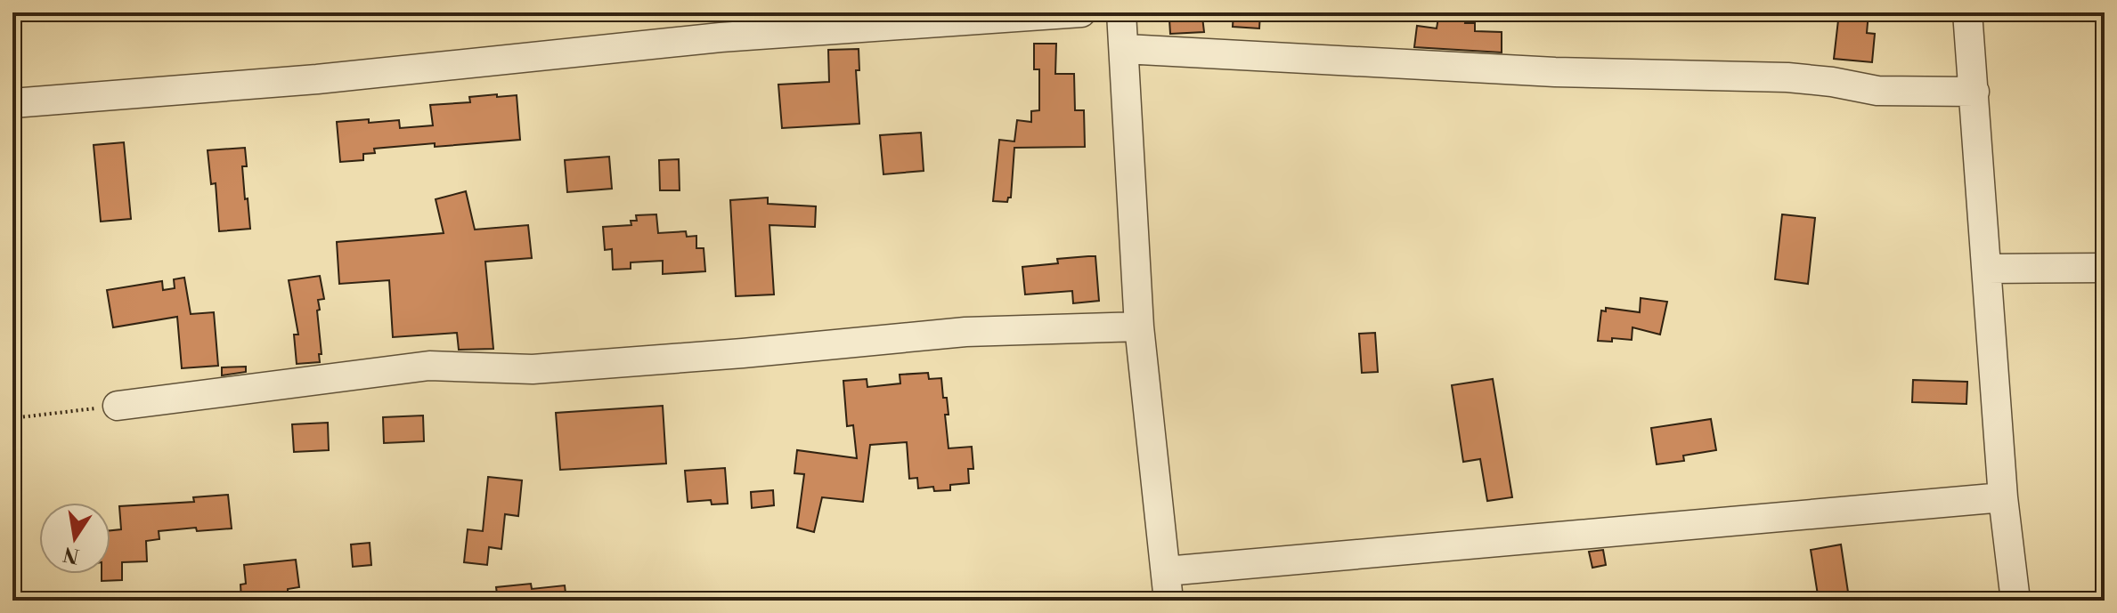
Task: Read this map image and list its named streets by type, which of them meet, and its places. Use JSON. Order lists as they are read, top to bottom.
{
  "north": "bottom"
}
